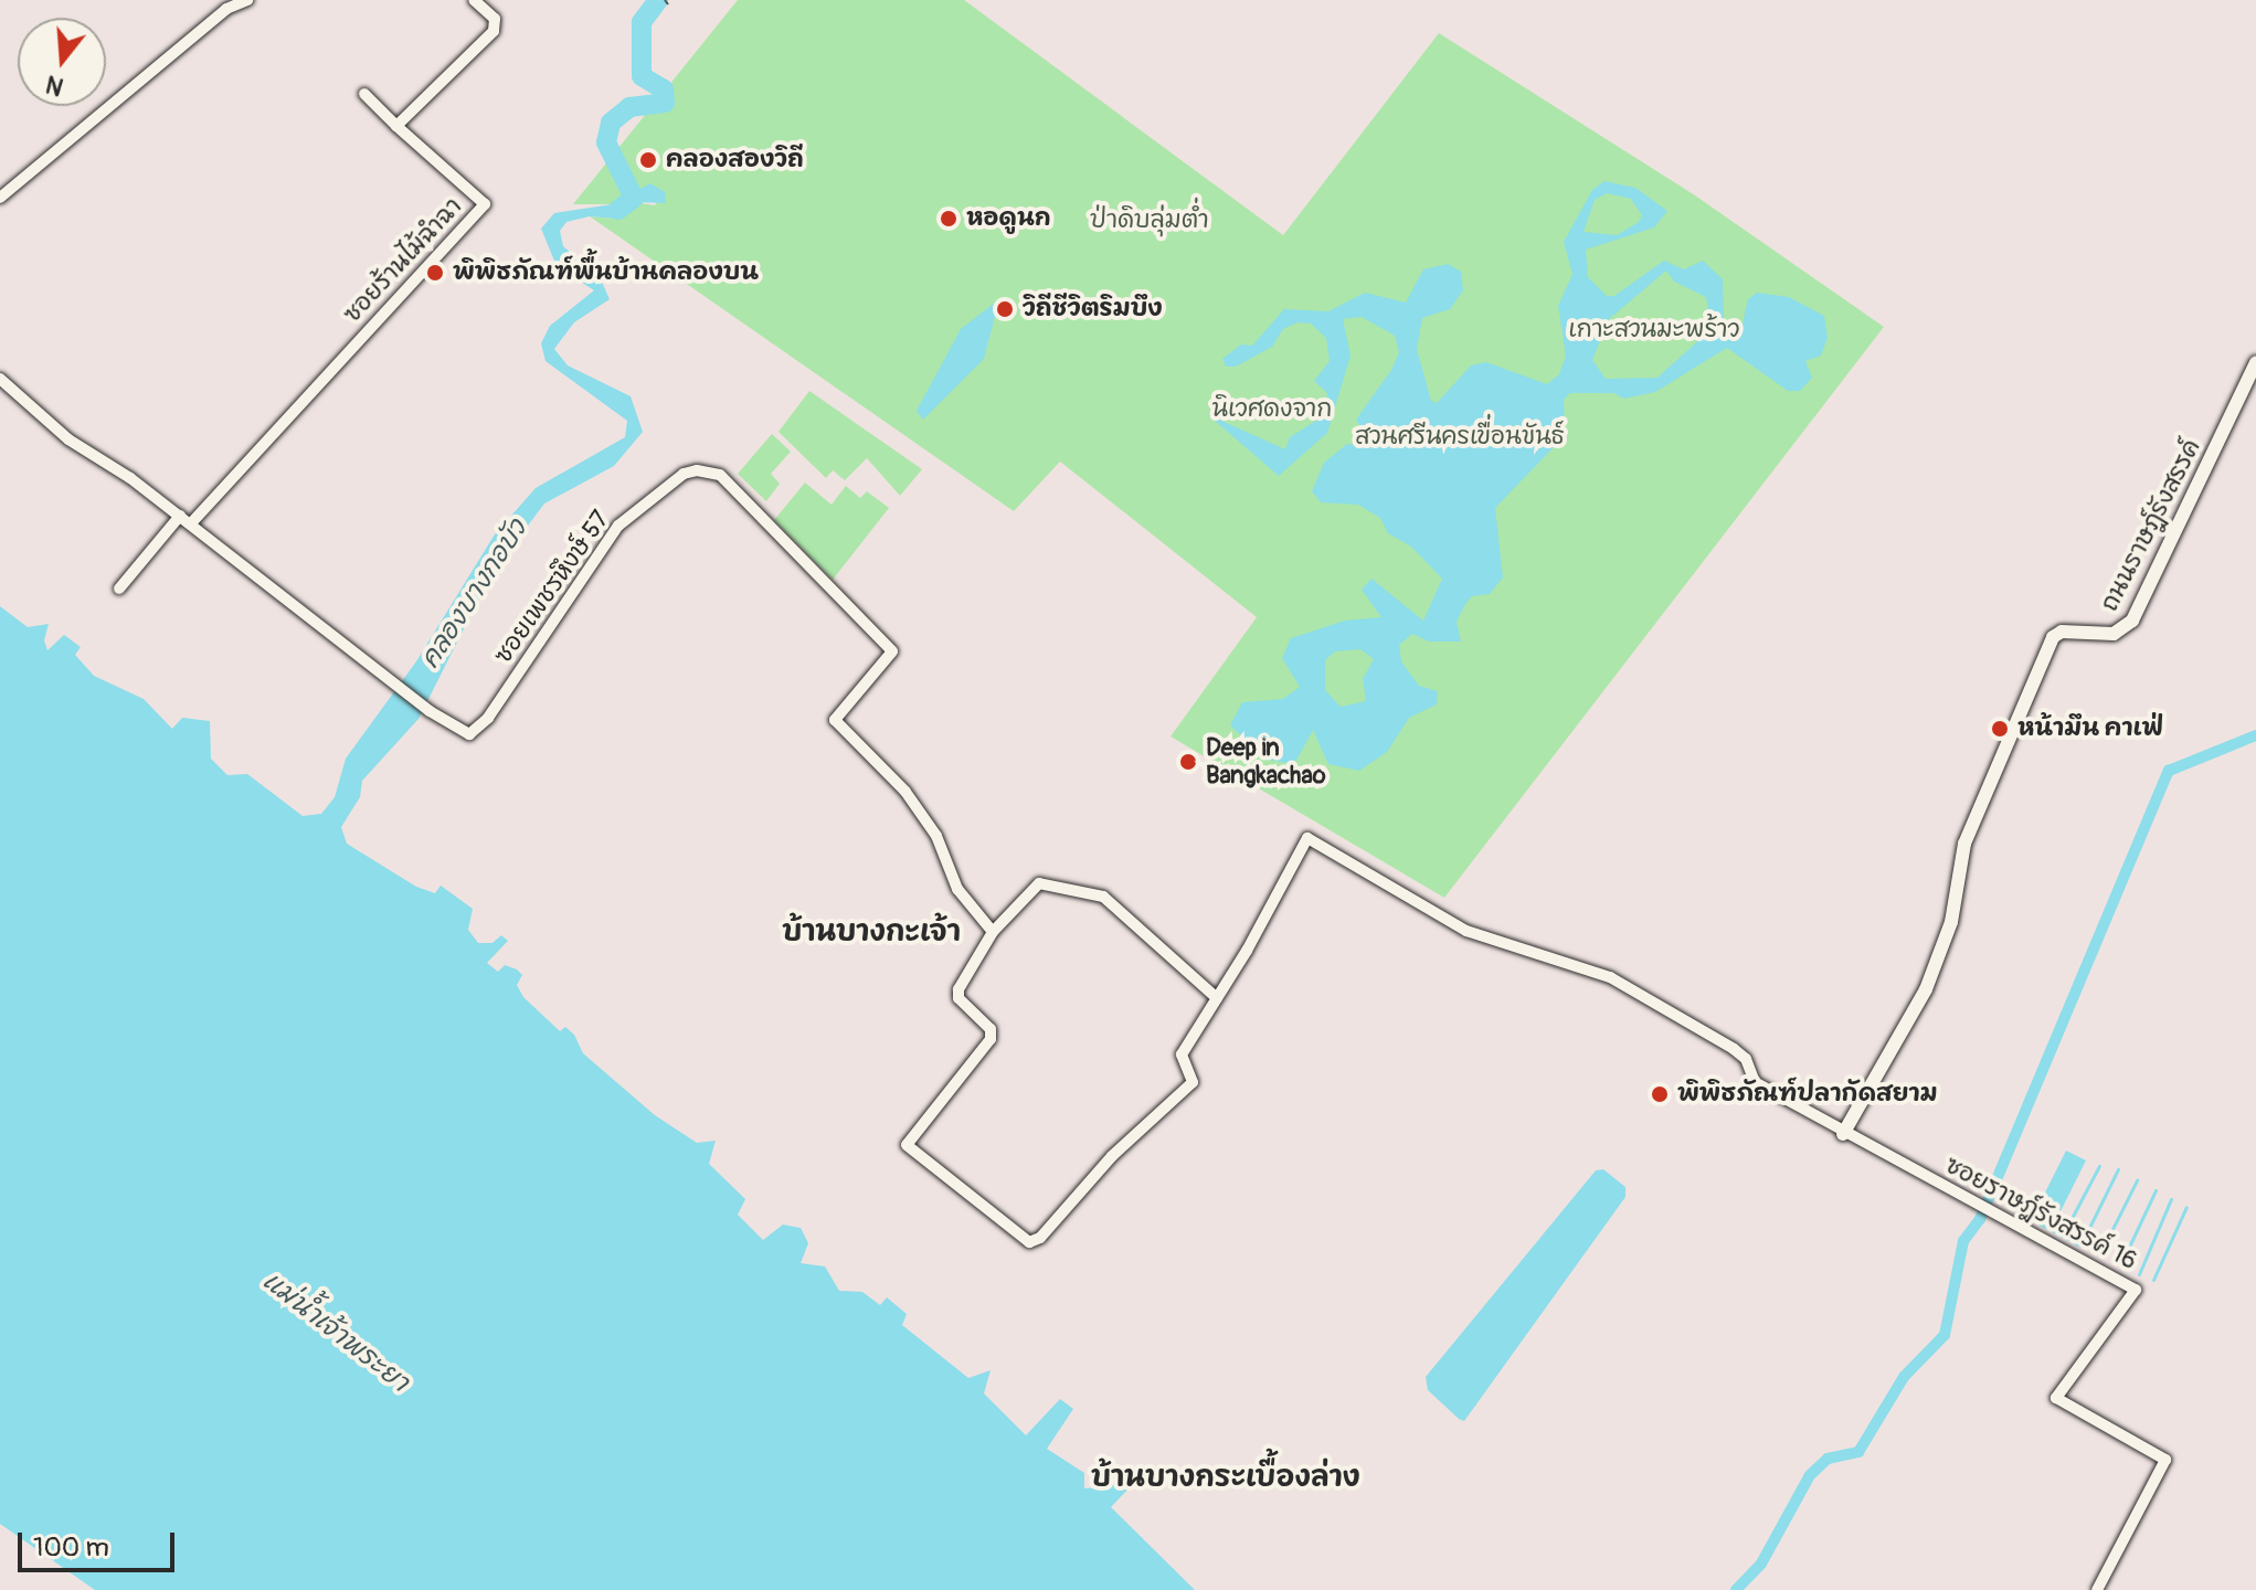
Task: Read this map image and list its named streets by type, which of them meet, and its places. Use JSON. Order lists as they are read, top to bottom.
{
  "streets": {
    "street": [
      "ซอยร้านไม้ฉำฉา",
      "ถนนราษฎ์รังสรรค์",
      "ซอยเพชรหึงษ์ 57",
      "ซอยราษฎ์รังสรรค์ 16"
    ]
  },
  "crossings": [
    ["ซอยร้านไม้ฉำฉา", "ซอยเพชรหึงษ์ 57"],
    ["ถนนราษฎ์รังสรรค์", "ซอยราษฎ์รังสรรค์ 16"]
  ],
  "districts": ["บ้านบางกะเจ้า", "บ้านบางกระเบื้องล่าง"],
  "water": ["คลองบางกอบัว", "แม่น้ำเจ้าพระยา"],
  "parks": [
    "ป่าดิบลุ่มต่ำ",
    "เกาะสวนมะพร้าว",
    "นิเวศดงจาก",
    "สวนศรีนครเขื่อนขันธ์"
  ],
  "places": [
    "คลองสองวิถี",
    "หอดูนก",
    "พิพิธภัณฑ์พื้นบ้านคลองบน",
    "วิถีชีวิตริมบึง",
    "หน้ามึน คาเฟ่",
    "Deep in Bangkachao",
    "พิพิธภัณฑ์ปลากัดสยาม"
  ],
  "scale_bar": "100 m",
  "north": "bottom"
}
